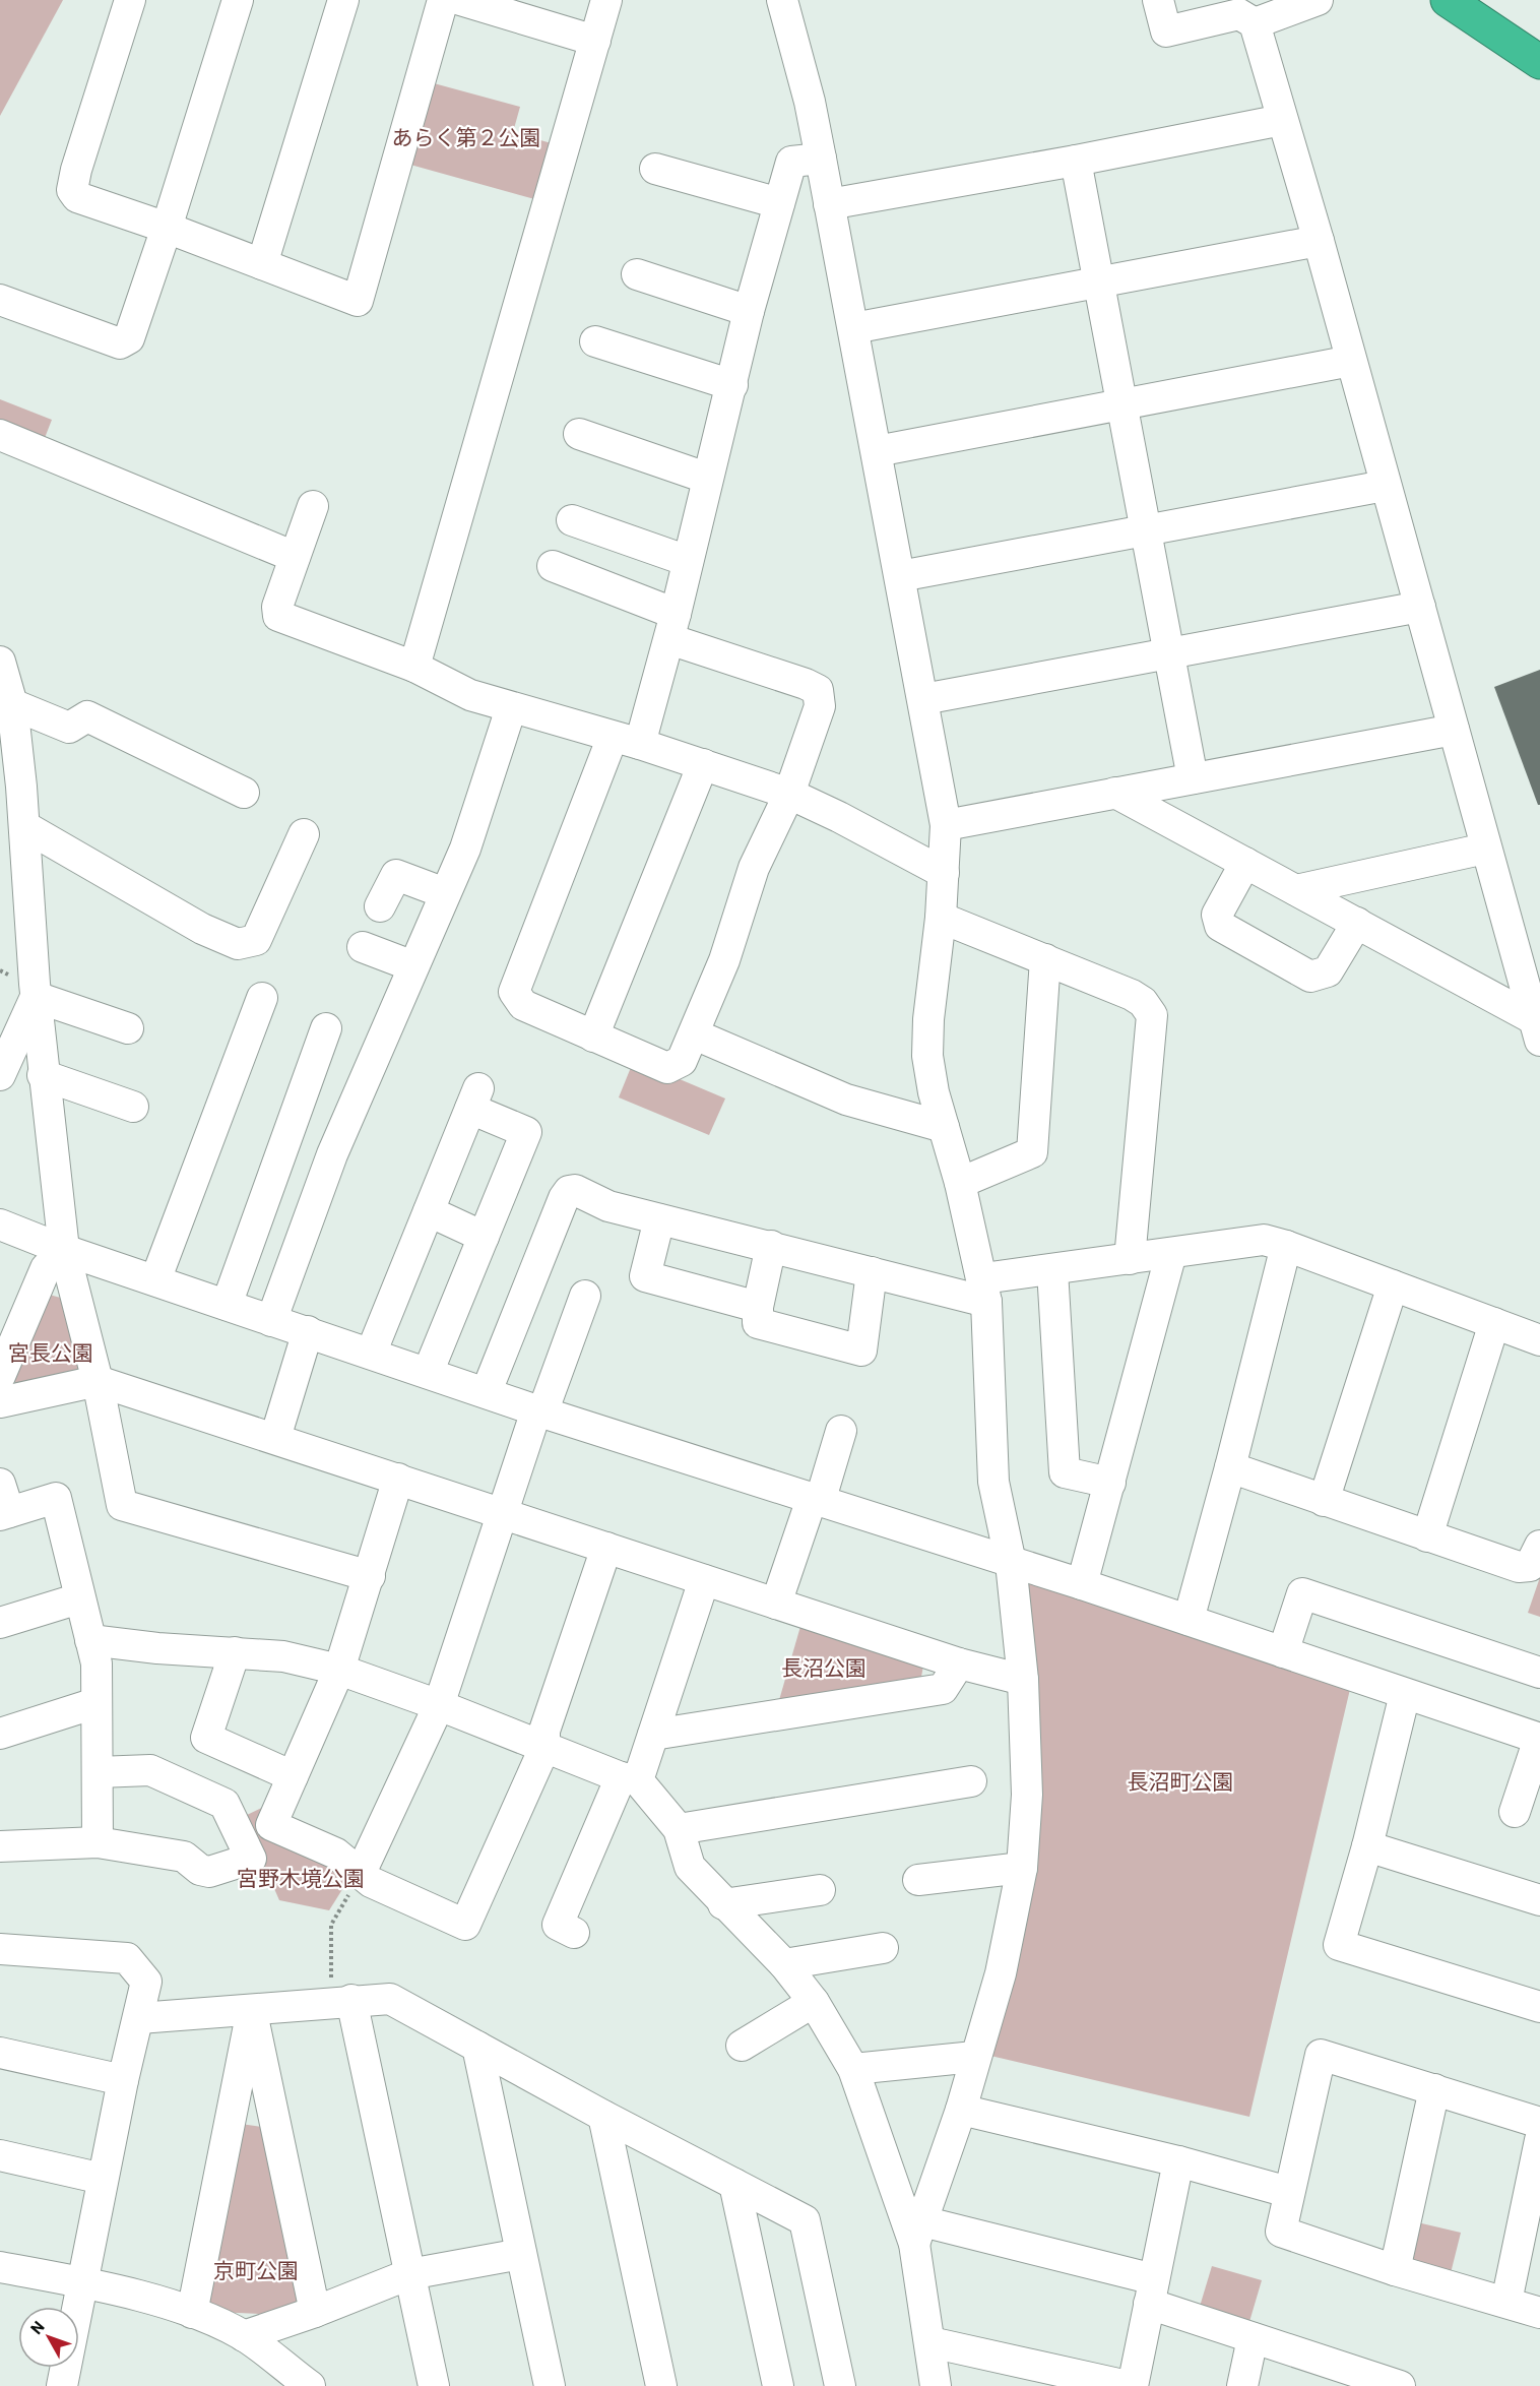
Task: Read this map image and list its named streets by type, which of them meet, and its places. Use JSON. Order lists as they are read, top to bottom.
{
  "parks": [
    "あらく第２公園",
    "宮長公園",
    "長沼公園",
    "長沼町公園",
    "宮野木境公園",
    "京町公園"
  ],
  "north": "top left"
}
